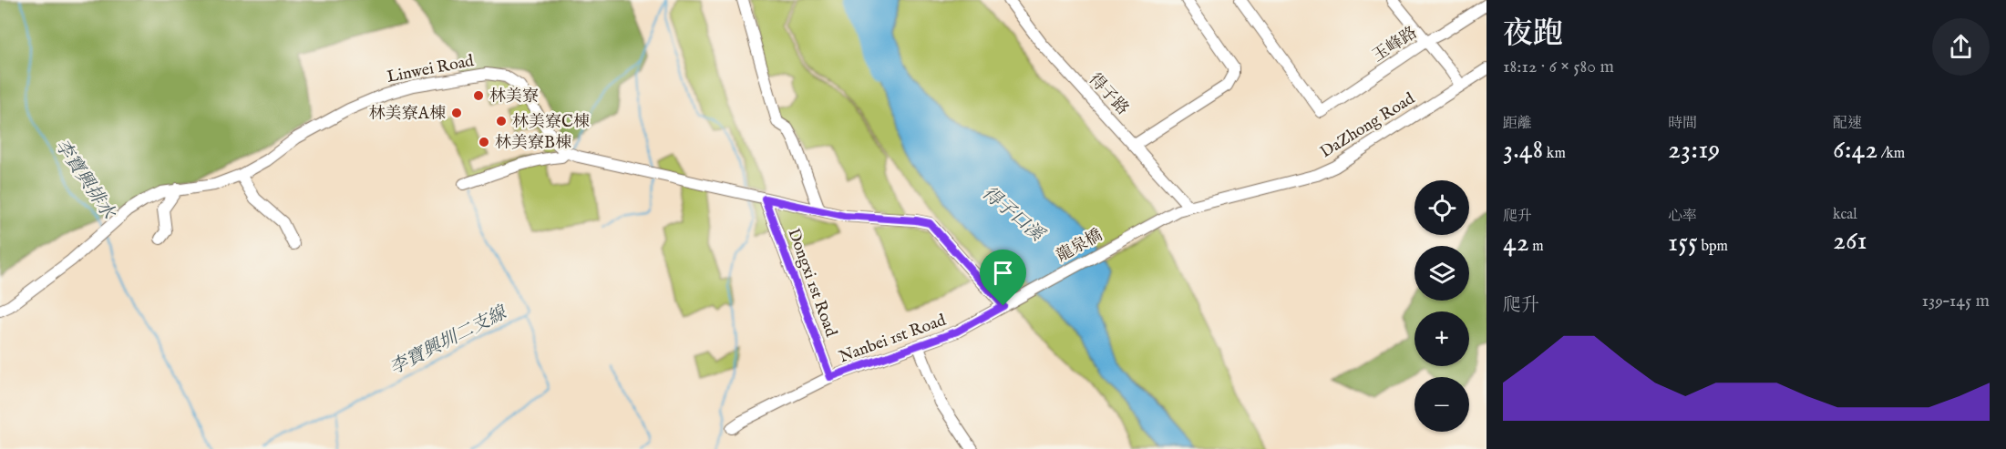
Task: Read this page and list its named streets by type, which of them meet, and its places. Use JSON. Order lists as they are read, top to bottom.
{
  "streets": {
    "street": [
      "玉峰路",
      "Linwei Road",
      "得子路",
      "DaZhong Road",
      "龍泉橋",
      "Dongxi 1st Road",
      "Nanbei 1st Road"
    ]
  },
  "crossings": [
    ["得子路", "DaZhong Road"],
    ["DaZhong Road", "龍泉橋"],
    ["龍泉橋", "Nanbei 1st Road"],
    ["Dongxi 1st Road", "Nanbei 1st Road"]
  ],
  "water": ["李寶興排水", "得子口溪", "李寶興圳二支線"],
  "places": [
    "林美寮",
    "林美寮A棟",
    "林美寮C棟",
    "林美寮B棟"
  ],
  "page": {
    "heading": ["夜跑", "18:12 · 6 × 580 m"],
    "stats": [
      ["距離", "3.48 km"],
      ["時間", "23:19"],
      ["配速", "6:42 /km"],
      ["爬升", "42 m"],
      ["心率", "155 bpm"],
      ["kcal", "261"]
    ],
    "map_buttons": ["+", "−"],
    "chart": ["爬升", "139–145 m"]
  }
}
